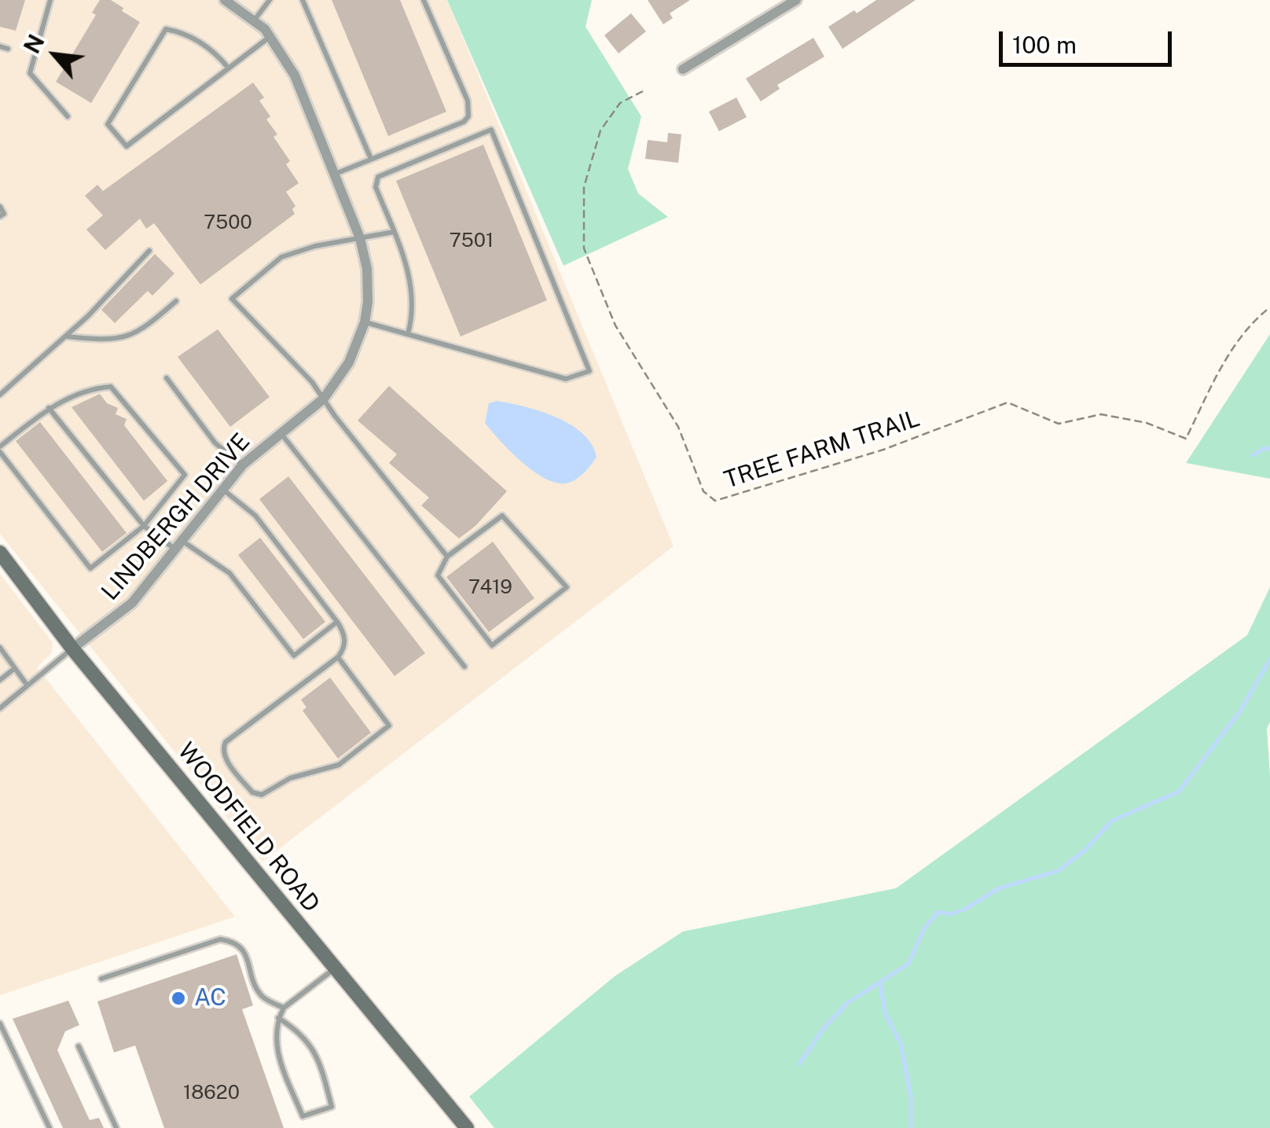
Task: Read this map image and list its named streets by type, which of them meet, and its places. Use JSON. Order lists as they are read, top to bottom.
{
  "streets": {
    "main road": ["WOODFIELD ROAD"],
    "street": ["LINDBERGH DRIVE"],
    "path": ["TREE FARM TRAIL"]
  },
  "crossings": [
    ["LINDBERGH DRIVE", "WOODFIELD ROAD"]
  ],
  "places": ["AC"],
  "house_numbers": [
    "7500",
    "7501",
    "7419",
    "18620"
  ],
  "scale_bar": "100 m",
  "north": "top left"
}
